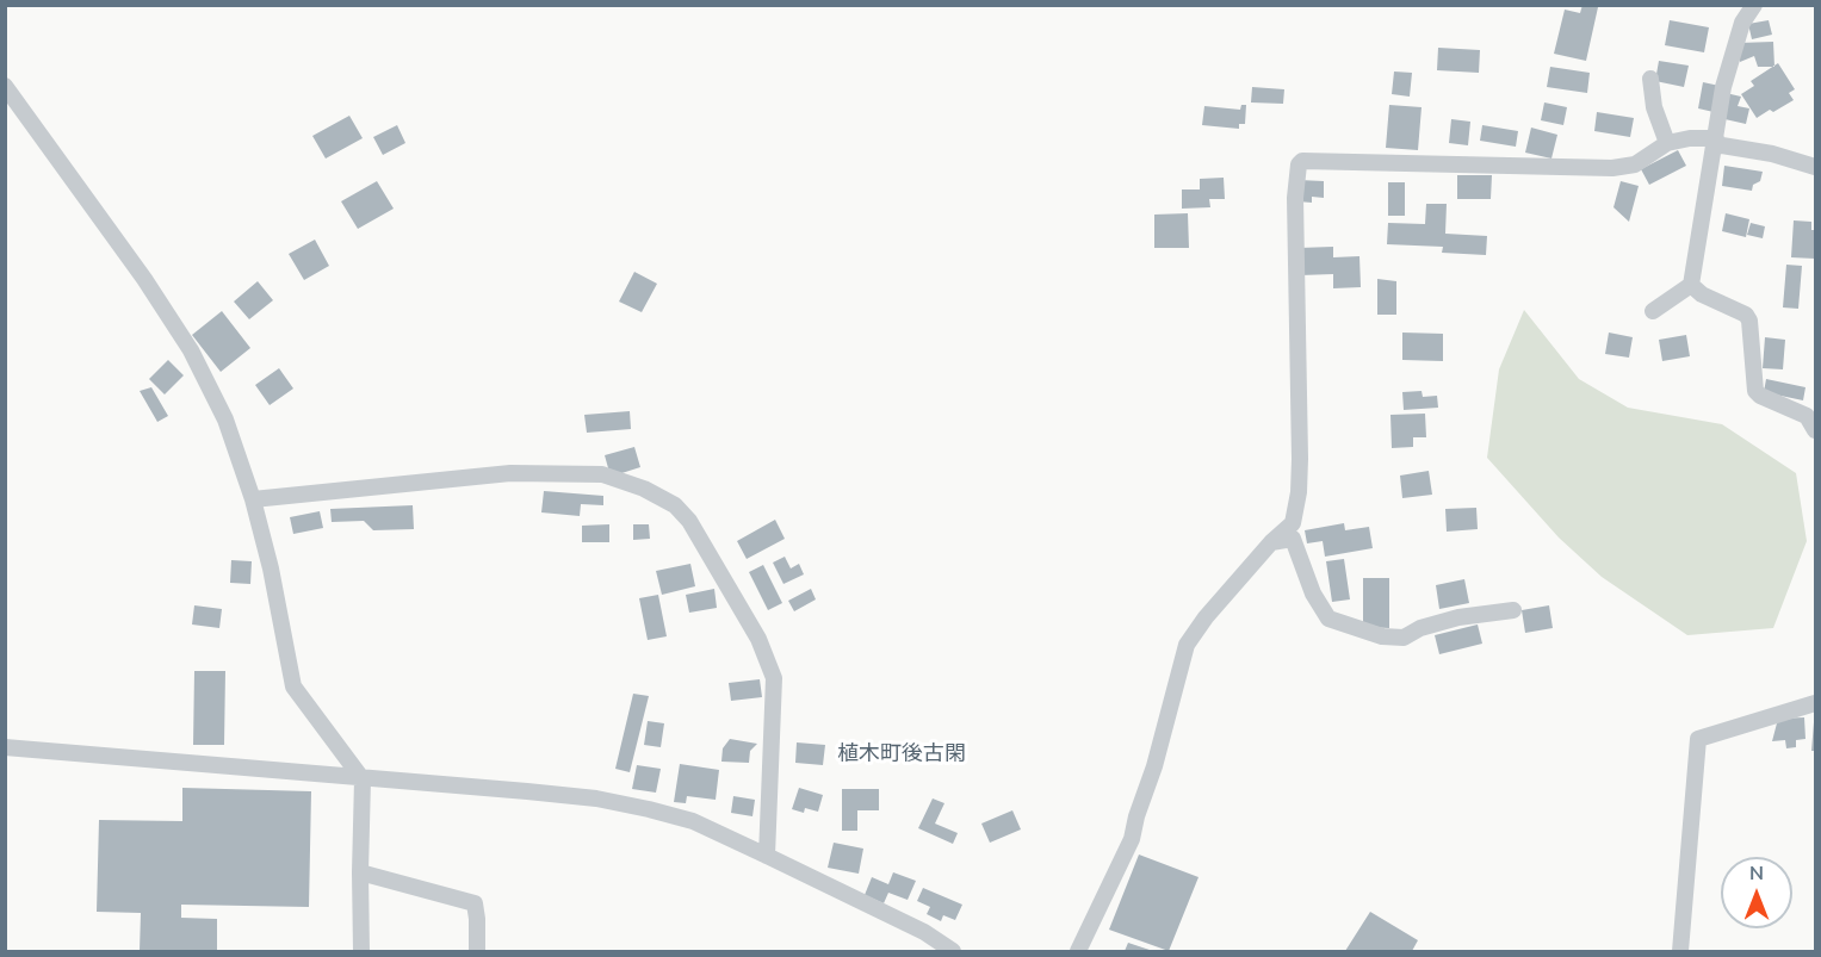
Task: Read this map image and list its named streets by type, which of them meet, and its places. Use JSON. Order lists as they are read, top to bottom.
{
  "districts": ["植木町後古閑"],
  "north": "top"
}
